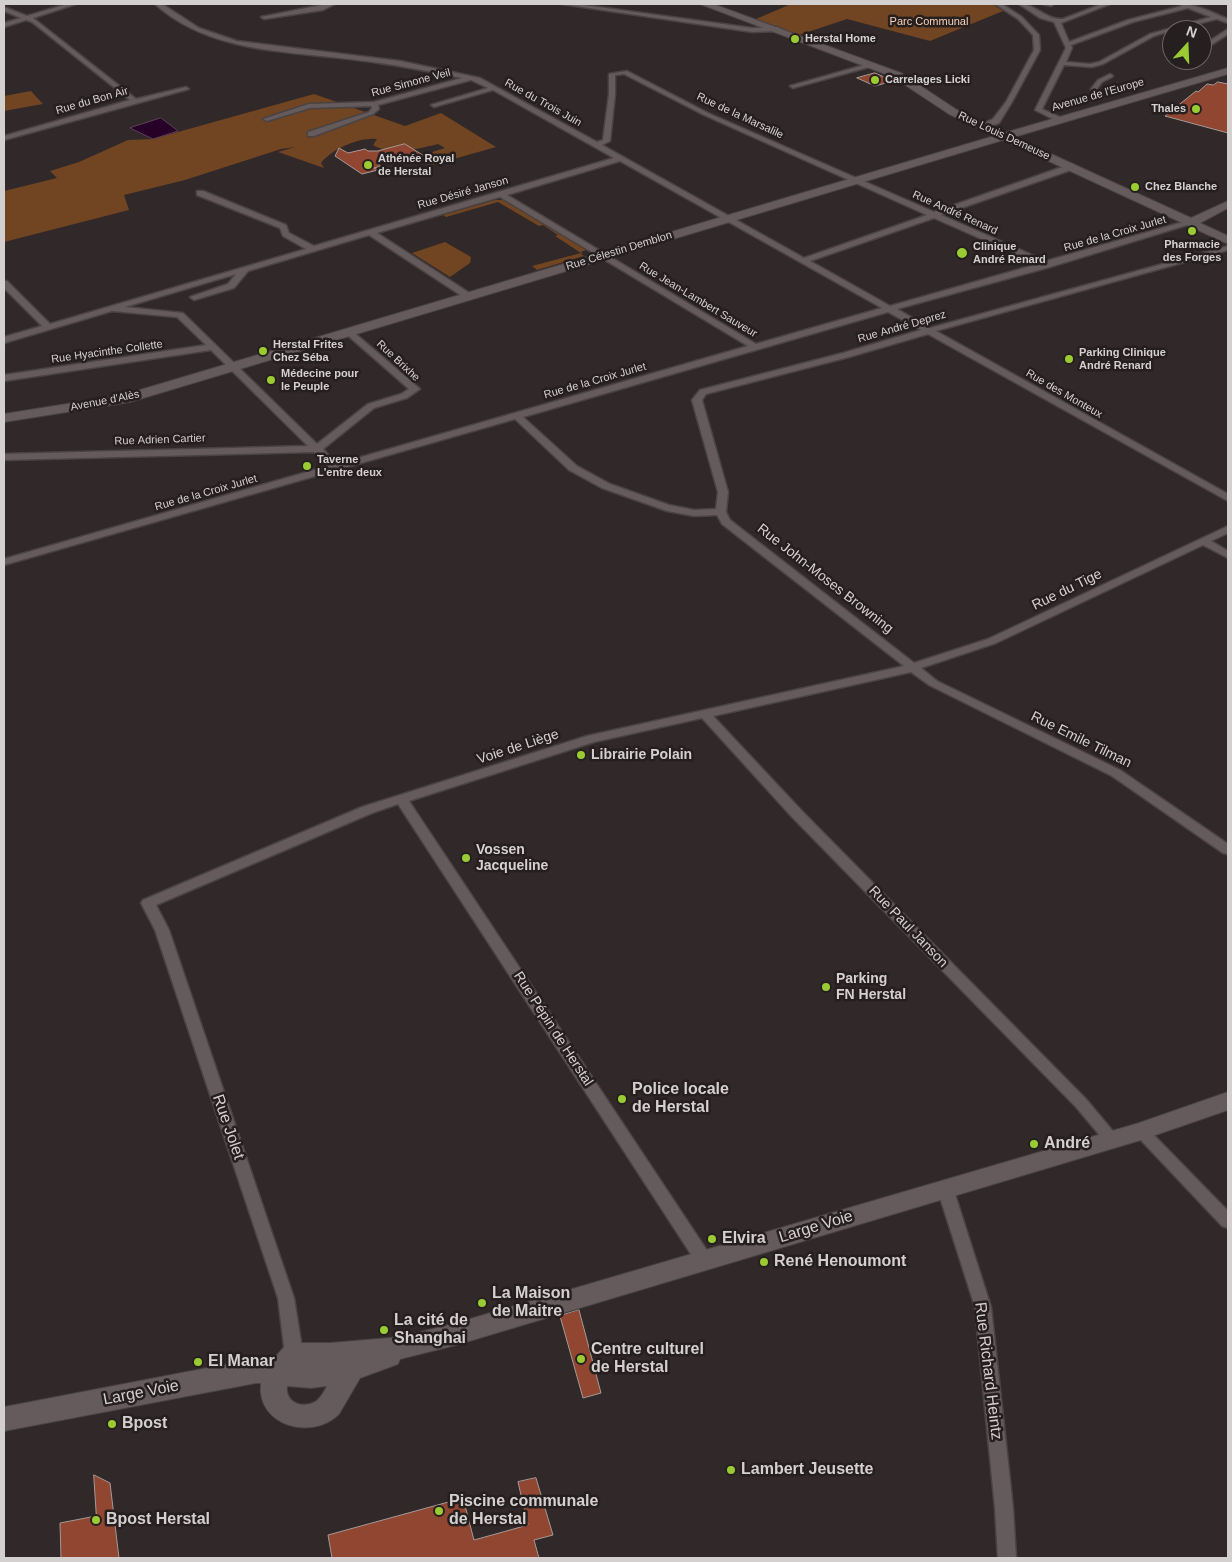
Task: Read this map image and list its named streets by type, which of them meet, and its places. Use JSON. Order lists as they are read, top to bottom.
{
  "streets": {
    "street": [
      "Rue Simone Veil",
      "Avenue de l'Europe",
      "Rue du Bon Air",
      "Rue du Trois Juin",
      "Rue de la Marsalile",
      "Rue Louis Demeuse",
      "Rue Désiré Janson",
      "Rue André Renard",
      "Rue de la Croix Jurlet",
      "Rue Célestin Demblon",
      "Rue Jean-Lambert Sauveur",
      "Rue André Deprez",
      "Rue Hyacinthe Collette",
      "Rue Brixhe",
      "Rue des Monteux",
      "Avenue d'Alès",
      "Rue Adrien Cartier",
      "Rue John-Moses Browning",
      "Rue du Tige",
      "Rue Emile Tilman",
      "Voie de Liège",
      "Rue Paul Janson",
      "Rue Pépin de Herstal",
      "Rue Jolet",
      "Large Voie",
      "Rue Richard Heintz"
    ]
  },
  "crossings": [
    ["Rue Simone Veil", "Rue du Trois Juin"],
    ["Avenue de l'Europe", "Rue Louis Demeuse"],
    ["Avenue de l'Europe", "Rue Célestin Demblon"],
    ["Rue du Trois Juin", "Rue de la Marsalile"],
    ["Rue du Trois Juin", "Rue Désiré Janson"],
    ["Rue du Trois Juin", "Rue de la Croix Jurlet"],
    ["Rue du Trois Juin", "Rue Célestin Demblon"],
    ["Rue du Trois Juin", "Rue des Monteux"],
    ["Rue de la Marsalile", "Rue André Renard"],
    ["Rue de la Marsalile", "Rue Célestin Demblon"],
    ["Rue Louis Demeuse", "Rue de la Croix Jurlet"],
    ["Rue Louis Demeuse", "Rue Célestin Demblon"],
    ["Rue Désiré Janson", "Rue Jean-Lambert Sauveur"],
    ["Rue André Renard", "Rue de la Croix Jurlet"],
    ["Rue André Renard", "Rue Célestin Demblon"],
    ["Rue de la Croix Jurlet", "Rue Jean-Lambert Sauveur"],
    ["Rue de la Croix Jurlet", "Rue des Monteux"],
    ["Rue Célestin Demblon", "Rue Jean-Lambert Sauveur"],
    ["Rue Célestin Demblon", "Rue Brixhe"],
    ["Rue Célestin Demblon", "Avenue d'Alès"],
    ["Rue André Deprez", "Rue des Monteux"],
    ["Rue André Deprez", "Rue John-Moses Browning"],
    ["Rue Brixhe", "Rue Adrien Cartier"],
    ["Rue John-Moses Browning", "Rue du Tige"],
    ["Rue John-Moses Browning", "Rue Emile Tilman"],
    ["Rue John-Moses Browning", "Voie de Liège"],
    ["Rue du Tige", "Rue Emile Tilman"],
    ["Rue du Tige", "Voie de Liège"],
    ["Rue Emile Tilman", "Voie de Liège"],
    ["Voie de Liège", "Rue Paul Janson"],
    ["Voie de Liège", "Rue Pépin de Herstal"],
    ["Voie de Liège", "Rue Jolet"],
    ["Rue Paul Janson", "Large Voie"],
    ["Rue Pépin de Herstal", "Large Voie"],
    ["Rue Jolet", "Large Voie"],
    ["Large Voie", "Rue Richard Heintz"]
  ],
  "parks": ["Parc Communal"],
  "places": [
    "Herstal Home",
    "Carrelages Licki",
    "Thales",
    "Athénée Royal de Herstal",
    "Chez Blanche",
    "Pharmacie des Forges",
    "Clinique André Renard",
    "Herstal Frites Chez Séba",
    "Parking Clinique André Renard",
    "Médecine pour le Peuple",
    "Taverne L'entre deux",
    "Librairie Polain",
    "Vossen Jacqueline",
    "Parking FN Herstal",
    "Police locale de Herstal",
    "André",
    "Elvira",
    "René Henoumont",
    "La Maison de Maitre",
    "La cité de Shanghai",
    "Centre culturel de Herstal",
    "El Manar",
    "Bpost",
    "Lambert Jeusette",
    "Piscine communale de Herstal",
    "Bpost Herstal"
  ],
  "north": "top"
}
